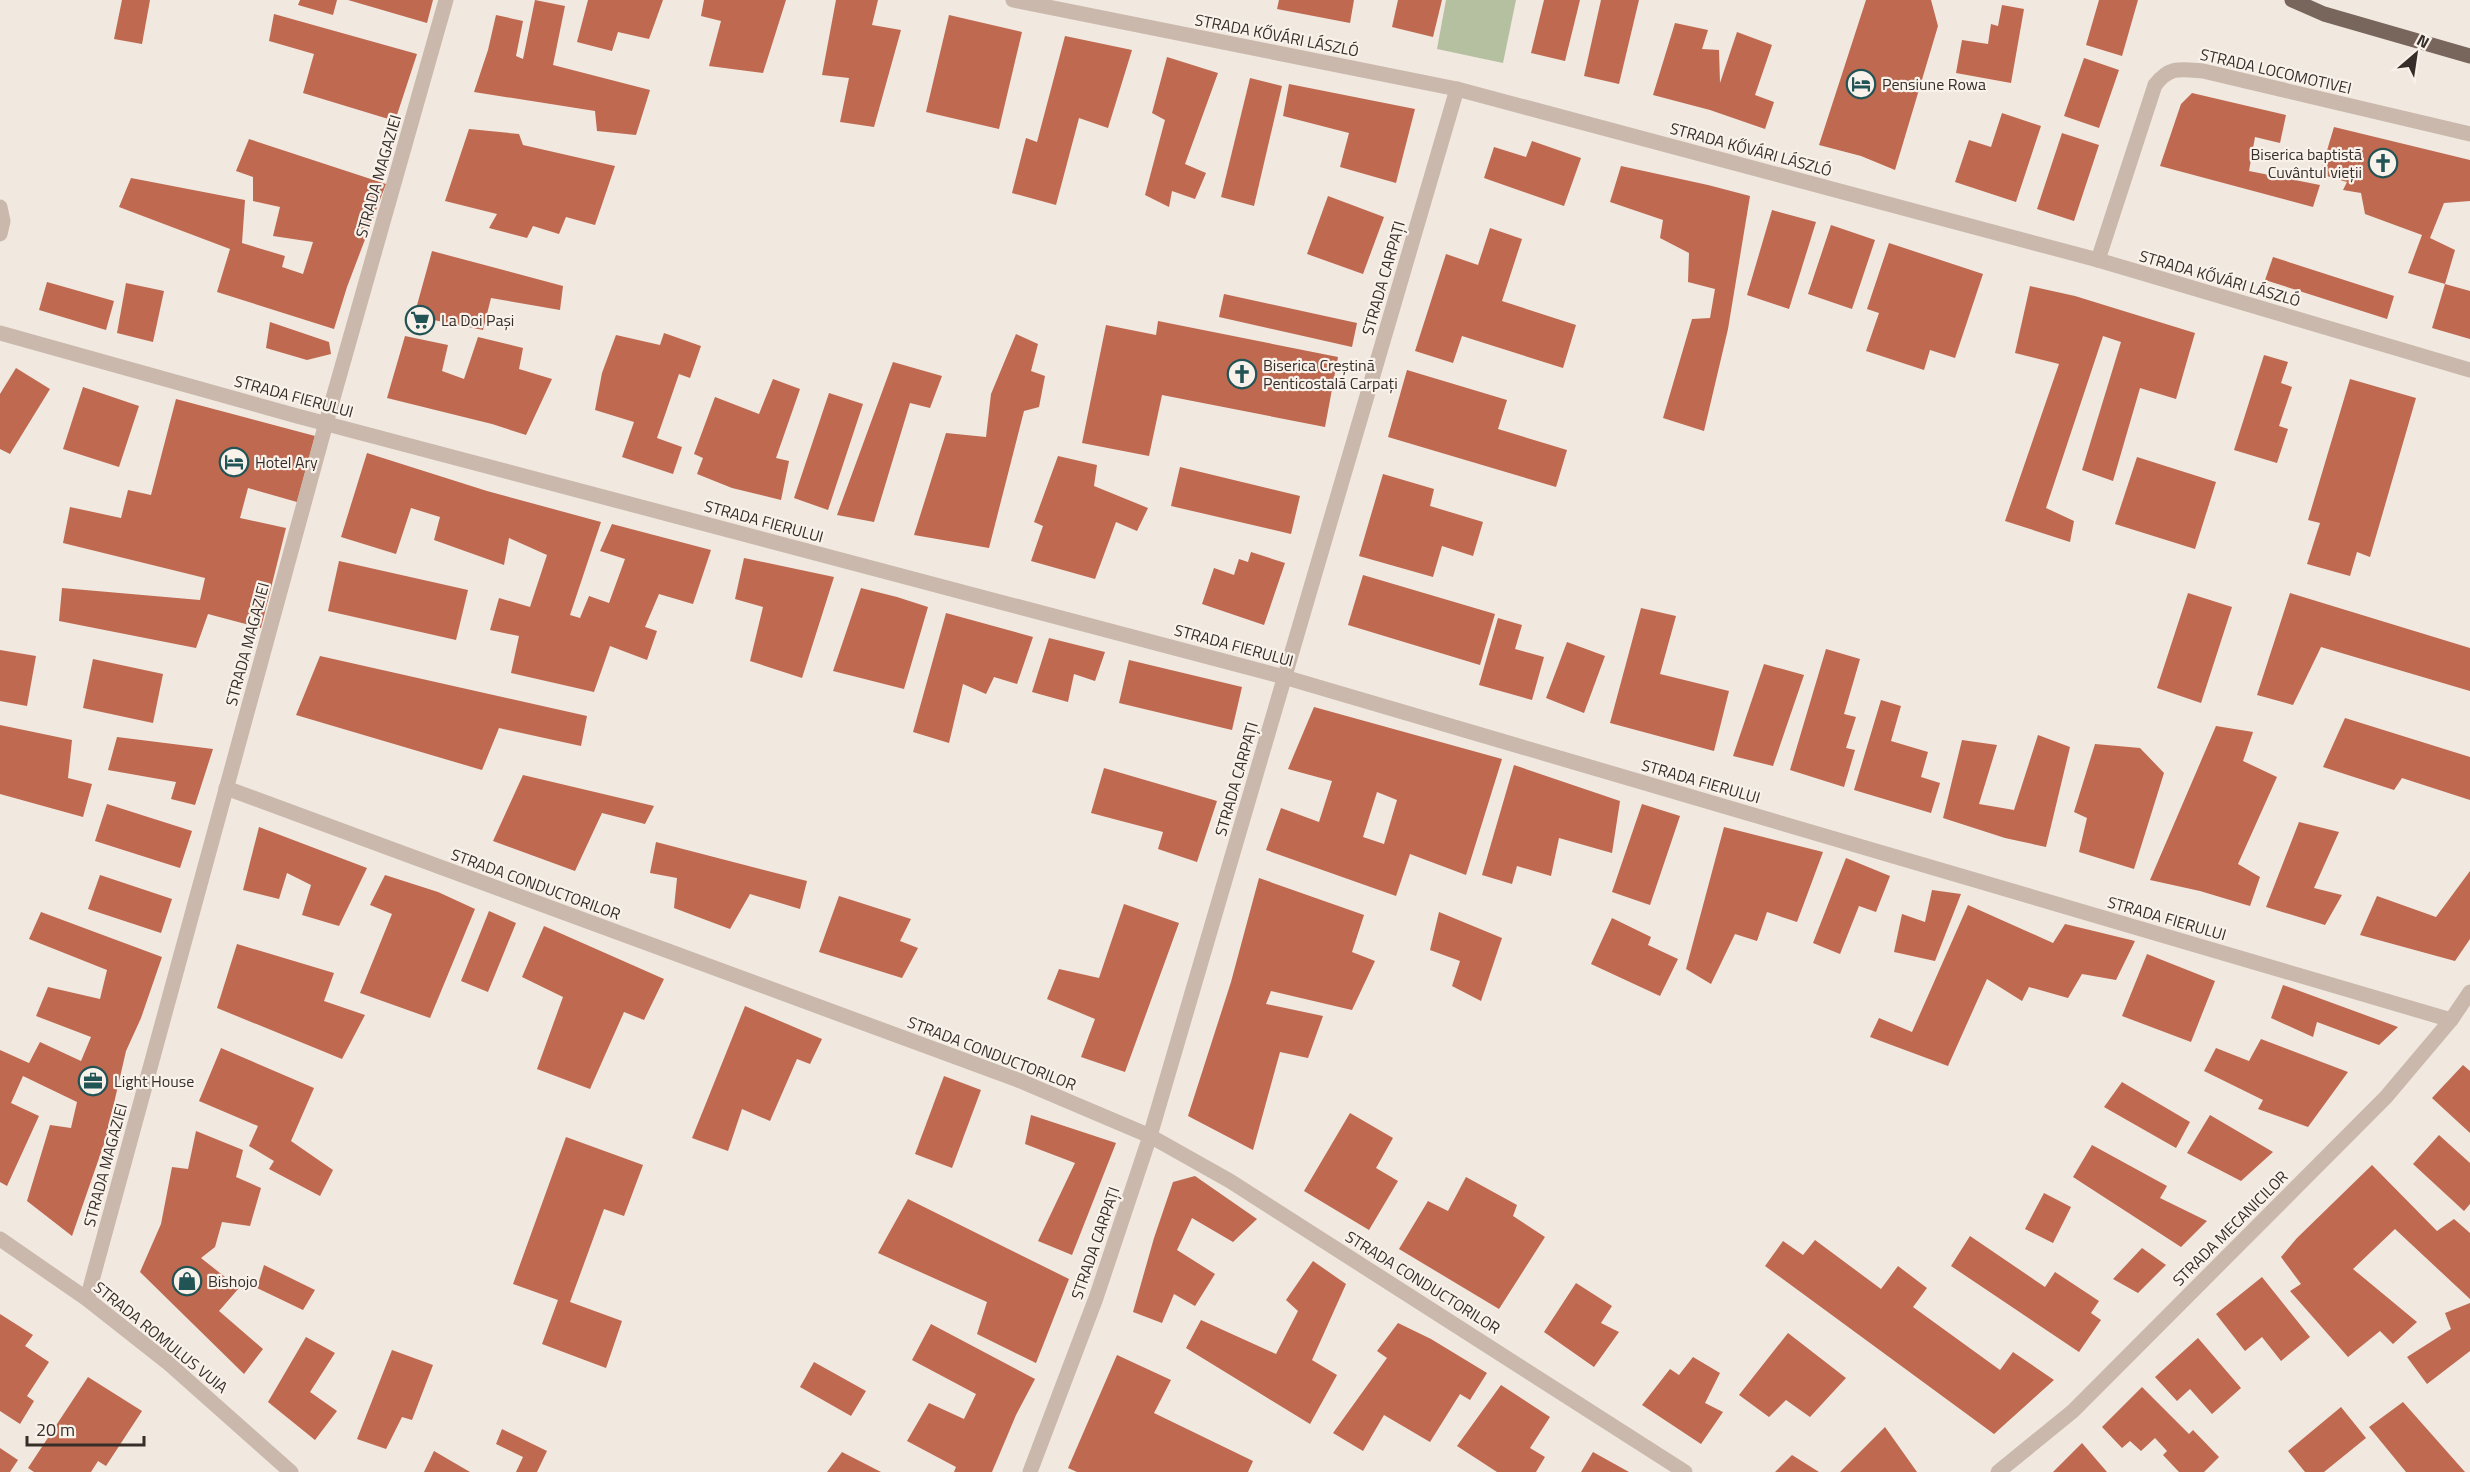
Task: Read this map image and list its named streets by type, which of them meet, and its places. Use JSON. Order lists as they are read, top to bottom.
{
  "streets": {
    "street": [
      "STRADA KŐVÁRI LÁSZLÓ",
      "STRADA LOCOMOTIVEI",
      "STRADA MAGAZIEI",
      "STRADA CARPAȚI",
      "STRADA FIERULUI",
      "STRADA CONDUCTORILOR",
      "STRADA MECANICILOR",
      "STRADA ROMULUS VUIA"
    ]
  },
  "crossings": [
    ["STRADA KŐVÁRI LÁSZLÓ", "STRADA LOCOMOTIVEI"],
    ["STRADA KŐVÁRI LÁSZLÓ", "STRADA CARPAȚI"],
    ["STRADA MAGAZIEI", "STRADA FIERULUI"],
    ["STRADA MAGAZIEI", "STRADA CONDUCTORILOR"],
    ["STRADA MAGAZIEI", "STRADA ROMULUS VUIA"],
    ["STRADA CARPAȚI", "STRADA FIERULUI"],
    ["STRADA CARPAȚI", "STRADA CONDUCTORILOR"],
    ["STRADA FIERULUI", "STRADA MECANICILOR"]
  ],
  "places": {
    "hotel": ["Pensiune Rowa", "Hotel Ary"],
    "church": ["Biserica baptistă Cuvântul vieții", "Biserica Creștină Penticostală Carpați"],
    "supermarket": ["La Doi Pași"],
    "office": ["Light House"],
    "shop": ["Bishojo"]
  },
  "scale_bar": "20 m",
  "north": "top right"
}
